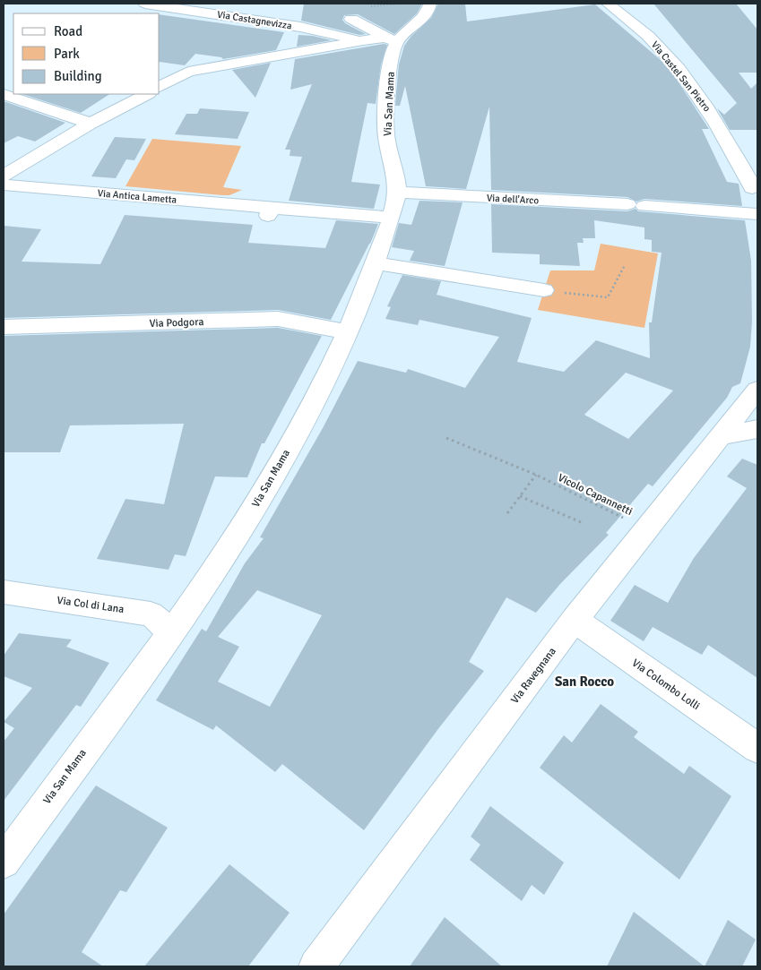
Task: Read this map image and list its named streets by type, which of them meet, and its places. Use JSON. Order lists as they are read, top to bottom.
{
  "streets": {
    "street": [
      "Via Castagnevizza",
      "Via Castel San Pietro",
      "Via San Mama",
      "Via Antica Lametta",
      "Via dell'Arco",
      "Via Podgora",
      "Via Col di Lana",
      "Via Ravegnana",
      "Via Colombo Lolli"
    ],
    "path": ["Vicolo Capannetti"]
  },
  "crossings": [
    ["Via Castel San Pietro", "Via dell'Arco"],
    ["Via San Mama", "Via Antica Lametta"],
    ["Via San Mama", "Via dell'Arco"],
    ["Via San Mama", "Via Podgora"],
    ["Via San Mama", "Via Col di Lana"],
    ["Vicolo Capannetti", "Via Ravegnana"],
    ["Via Ravegnana", "Via Colombo Lolli"]
  ],
  "districts": ["San Rocco"],
  "legend": ["Road", "Park", "Building"]
}
